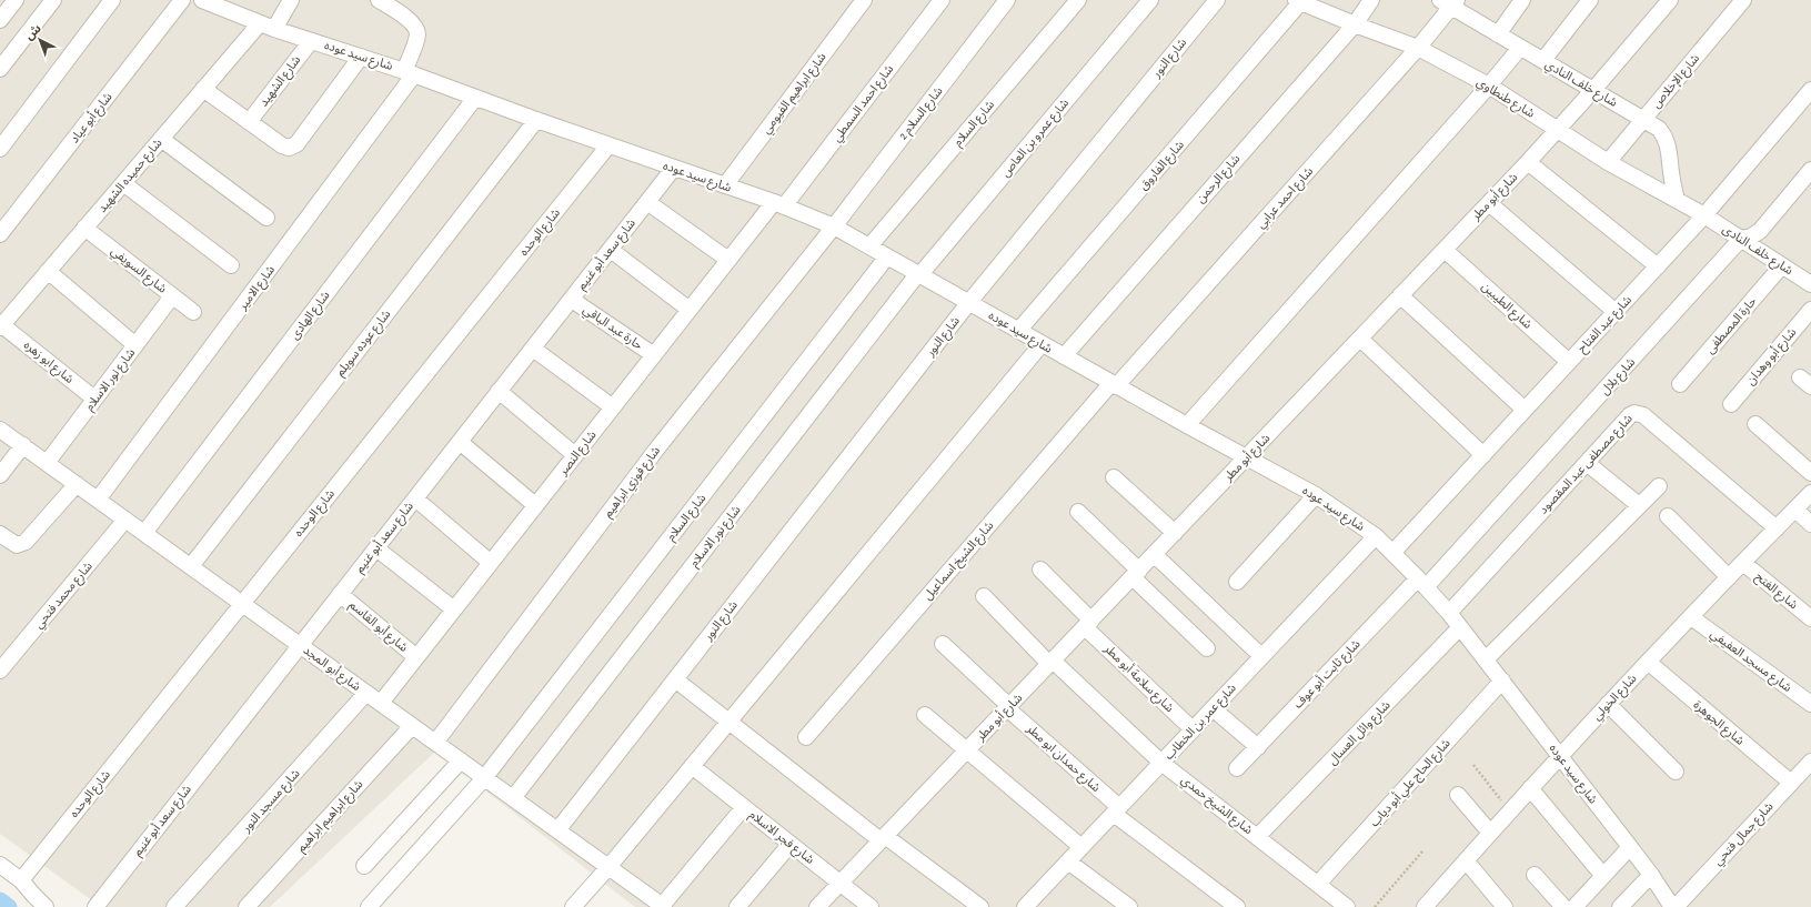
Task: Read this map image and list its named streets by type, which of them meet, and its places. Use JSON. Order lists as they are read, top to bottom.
{
  "streets": {
    "street": [
      "شارع سيد عوده",
      "شارع النور",
      "شارع الشهيد",
      "شارع الإخلاص",
      "شارع خلف النادي",
      "شارع ابراهيم الفيومي",
      "شارع طنطاوي",
      "شارع احمد السمطي",
      "شارع السلام 2",
      "شارع أبو عياد",
      "شارع السلام",
      "شارع عمرو بن العاص",
      "شارع الفاروق",
      "شارع حميده الشهيد",
      "شارع الرحمن",
      "شارع أبو مطر",
      "شارع احمد عرابي",
      "شارع الوحده",
      "شارع خلف النادى",
      "شارع سعد أبو غنيم",
      "شارع السويفي",
      "شارع الامير",
      "شارع الطيبين",
      "شارع الهادى",
      "شارع عبد الفتاح",
      "حارة المصطفى",
      "حارة عبد الباقي",
      "شارع عوده سويلم",
      "شارع أبو وهدان",
      "شارع ابو زهره",
      "شارع بلال",
      "شارع نور الاسلام",
      "شارع النصر",
      "شارع مصطفى عبد المقصود",
      "شارع فوزي ابراهيم",
      "شارع الشيخ اسماعيل",
      "شارع الفتح",
      "شارع محمد فتحي",
      "شارع أبو القاسم",
      "شارع مسجد العفيفي",
      "شارع أبو المجد",
      "شارع ثابت أبو عوف",
      "شارع سلامة أبو مطر",
      "شارع الخولي",
      "شارع عمر بن الخطاب",
      "شارع الجوهرة",
      "شارع وائل العسال",
      "شارع حمدان ابو مطر",
      "شارع الحاج علي أبو دياب",
      "شارع مسجد النور",
      "شارع الشيخ حمدي",
      "شارع ابراهيم ابراهيم",
      "شارع جمال فتحي",
      "شارع فجر الاسلام"
    ]
  },
  "crossings": [
    ["شارع سيد عوده", "شارع النور"],
    ["شارع سيد عوده", "شارع الشهيد"],
    ["شارع سيد عوده", "شارع ابراهيم الفيومي"],
    ["شارع سيد عوده", "شارع احمد السمطي"],
    ["شارع سيد عوده", "شارع السلام 2"],
    ["شارع سيد عوده", "شارع السلام"],
    ["شارع سيد عوده", "شارع عمرو بن العاص"],
    ["شارع سيد عوده", "شارع الفاروق"],
    ["شارع سيد عوده", "شارع حميده الشهيد"],
    ["شارع سيد عوده", "شارع الرحمن"],
    ["شارع سيد عوده", "شارع أبو مطر"],
    ["شارع سيد عوده", "شارع احمد عرابي"],
    ["شارع سيد عوده", "شارع الوحده"],
    ["شارع سيد عوده", "شارع سعد أبو غنيم"],
    ["شارع سيد عوده", "شارع الامير"],
    ["شارع سيد عوده", "شارع الهادى"],
    ["شارع سيد عوده", "شارع عبد الفتاح"],
    ["شارع سيد عوده", "شارع عوده سويلم"],
    ["شارع سيد عوده", "شارع بلال"],
    ["شارع سيد عوده", "شارع نور الاسلام"],
    ["شارع سيد عوده", "شارع النصر"],
    ["شارع سيد عوده", "شارع مصطفى عبد المقصود"],
    ["شارع سيد عوده", "شارع فوزي ابراهيم"],
    ["شارع سيد عوده", "شارع الشيخ اسماعيل"],
    ["شارع سيد عوده", "شارع ثابت أبو عوف"],
    ["شارع سيد عوده", "شارع الخولي"],
    ["شارع سيد عوده", "شارع عمر بن الخطاب"],
    ["شارع سيد عوده", "شارع وائل العسال"],
    ["شارع سيد عوده", "شارع الحاج علي أبو دياب"],
    ["شارع سيد عوده", "شارع جمال فتحي"],
    ["شارع النور", "شارع أبو المجد"],
    ["شارع الإخلاص", "شارع خلف النادي"],
    ["شارع الإخلاص", "شارع طنطاوي"],
    ["شارع خلف النادي", "شارع طنطاوي"],
    ["شارع خلف النادي", "شارع أبو مطر"],
    ["شارع خلف النادي", "شارع احمد عرابي"],
    ["شارع طنطاوي", "شارع الفاروق"],
    ["شارع طنطاوي", "شارع الرحمن"],
    ["شارع طنطاوي", "شارع أبو مطر"],
    ["شارع طنطاوي", "شارع احمد عرابي"],
    ["شارع طنطاوي", "شارع خلف النادى"],
    ["شارع طنطاوي", "شارع عبد الفتاح"],
    ["شارع احمد السمطي", "شارع النصر"],
    ["شارع السلام 2", "شارع فوزي ابراهيم"],
    ["شارع السلام", "شارع أبو المجد"],
    ["شارع عمرو بن العاص", "شارع نور الاسلام"],
    ["شارع حميده الشهيد", "شارع السويفي"],
    ["شارع حميده الشهيد", "شارع ابو زهره"],
    ["شارع أبو مطر", "شارع الطيبين"],
    ["شارع أبو مطر", "شارع سلامة أبو مطر"],
    ["شارع أبو مطر", "شارع حمدان ابو مطر"],
    ["شارع أبو مطر", "شارع الشيخ حمدي"],
    ["شارع أبو مطر", "شارع فجر الاسلام"],
    ["شارع احمد عرابي", "شارع الشيخ اسماعيل"],
    ["شارع الوحده", "شارع أبو المجد"],
    ["شارع خلف النادى", "شارع عبد الفتاح"],
    ["شارع خلف النادى", "حارة المصطفى"],
    ["شارع خلف النادى", "شارع بلال"],
    ["شارع سعد أبو غنيم", "حارة عبد الباقي"],
    ["شارع سعد أبو غنيم", "شارع أبو القاسم"],
    ["شارع سعد أبو غنيم", "شارع أبو المجد"],
    ["شارع السويفي", "شارع نور الاسلام"],
    ["شارع الامير", "شارع أبو المجد"],
    ["شارع الطيبين", "شارع عبد الفتاح"],
    ["شارع الهادى", "شارع أبو المجد"],
    ["حارة عبد الباقي", "شارع النصر"],
    ["شارع عوده سويلم", "شارع أبو المجد"],
    ["شارع ابو زهره", "شارع نور الاسلام"],
    ["شارع بلال", "شارع ثابت أبو عوف"],
    ["شارع نور الاسلام", "شارع أبو المجد"],
    ["شارع النصر", "شارع أبو القاسم"],
    ["شارع النصر", "شارع أبو المجد"],
    ["شارع مصطفى عبد المقصود", "شارع الخولي"],
    ["شارع فوزي ابراهيم", "شارع أبو المجد"],
    ["شارع الفتح", "شارع الخولي"],
    ["شارع محمد فتحي", "شارع أبو المجد"],
    ["شارع مسجد العفيفي", "شارع الخولي"],
    ["شارع أبو المجد", "شارع مسجد النور"],
    ["شارع أبو المجد", "شارع ابراهيم ابراهيم"],
    ["شارع سلامة أبو مطر", "شارع عمر بن الخطاب"],
    ["شارع الخولي", "شارع الجوهرة"],
    ["شارع عمر بن الخطاب", "شارع حمدان ابو مطر"],
    ["شارع عمر بن الخطاب", "شارع الشيخ حمدي"],
    ["شارع الجوهرة", "شارع جمال فتحي"],
    ["شارع وائل العسال", "شارع الشيخ حمدي"],
    ["شارع الحاج علي أبو دياب", "شارع الشيخ حمدي"]
  ],
  "north": "top left"
}
